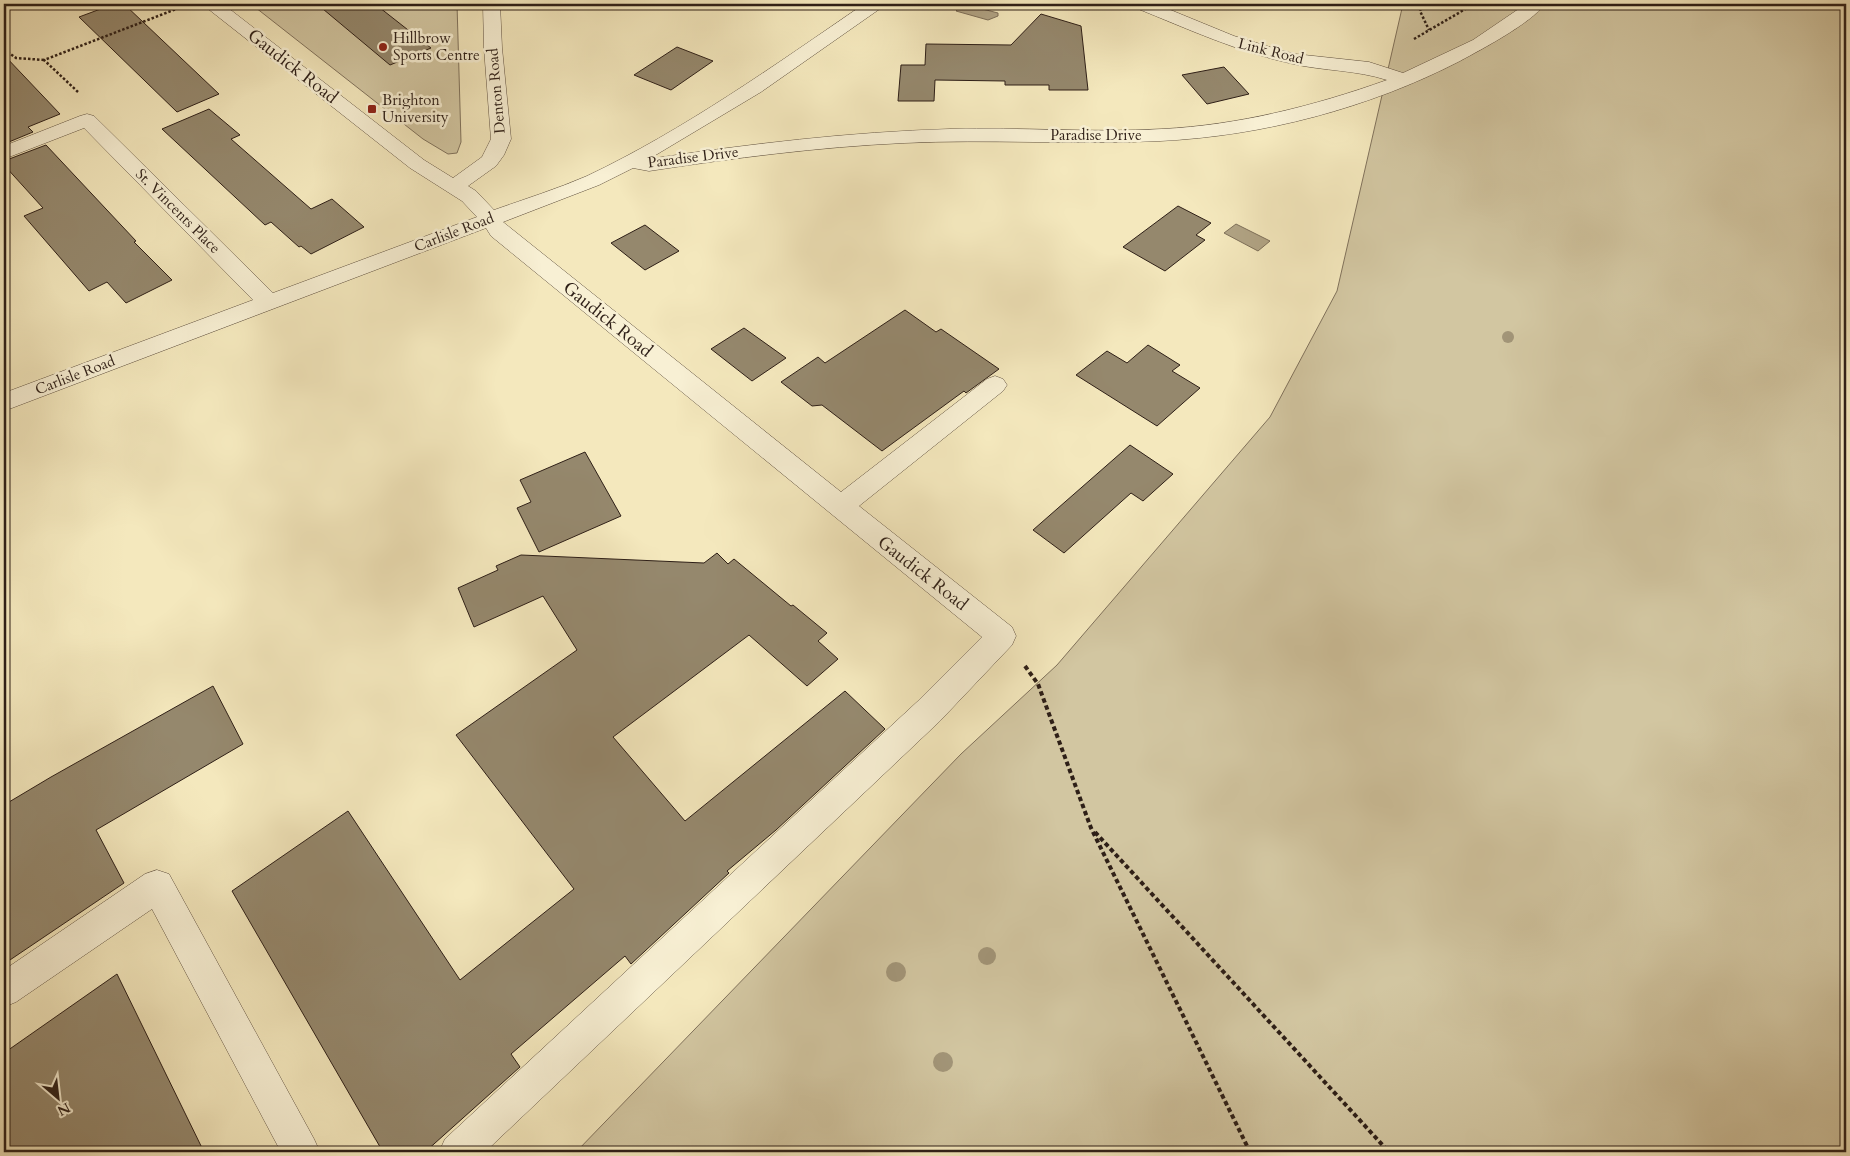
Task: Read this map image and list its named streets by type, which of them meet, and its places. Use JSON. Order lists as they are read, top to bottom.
{
  "streets": {
    "street": [
      "Link Road",
      "Gaudick Road",
      "Denton Road",
      "Paradise Drive",
      "St. Vincents Place",
      "Carlisle Road"
    ]
  },
  "crossings": [
    ["Link Road", "Paradise Drive"],
    ["Gaudick Road", "Denton Road"],
    ["Gaudick Road", "Carlisle Road"],
    ["Paradise Drive", "Carlisle Road"],
    ["St. Vincents Place", "Carlisle Road"]
  ],
  "places": {
    "other": ["Hillbrow Sports Centre"],
    "transit": ["Brighton University"]
  },
  "north": "bottom right"
}
